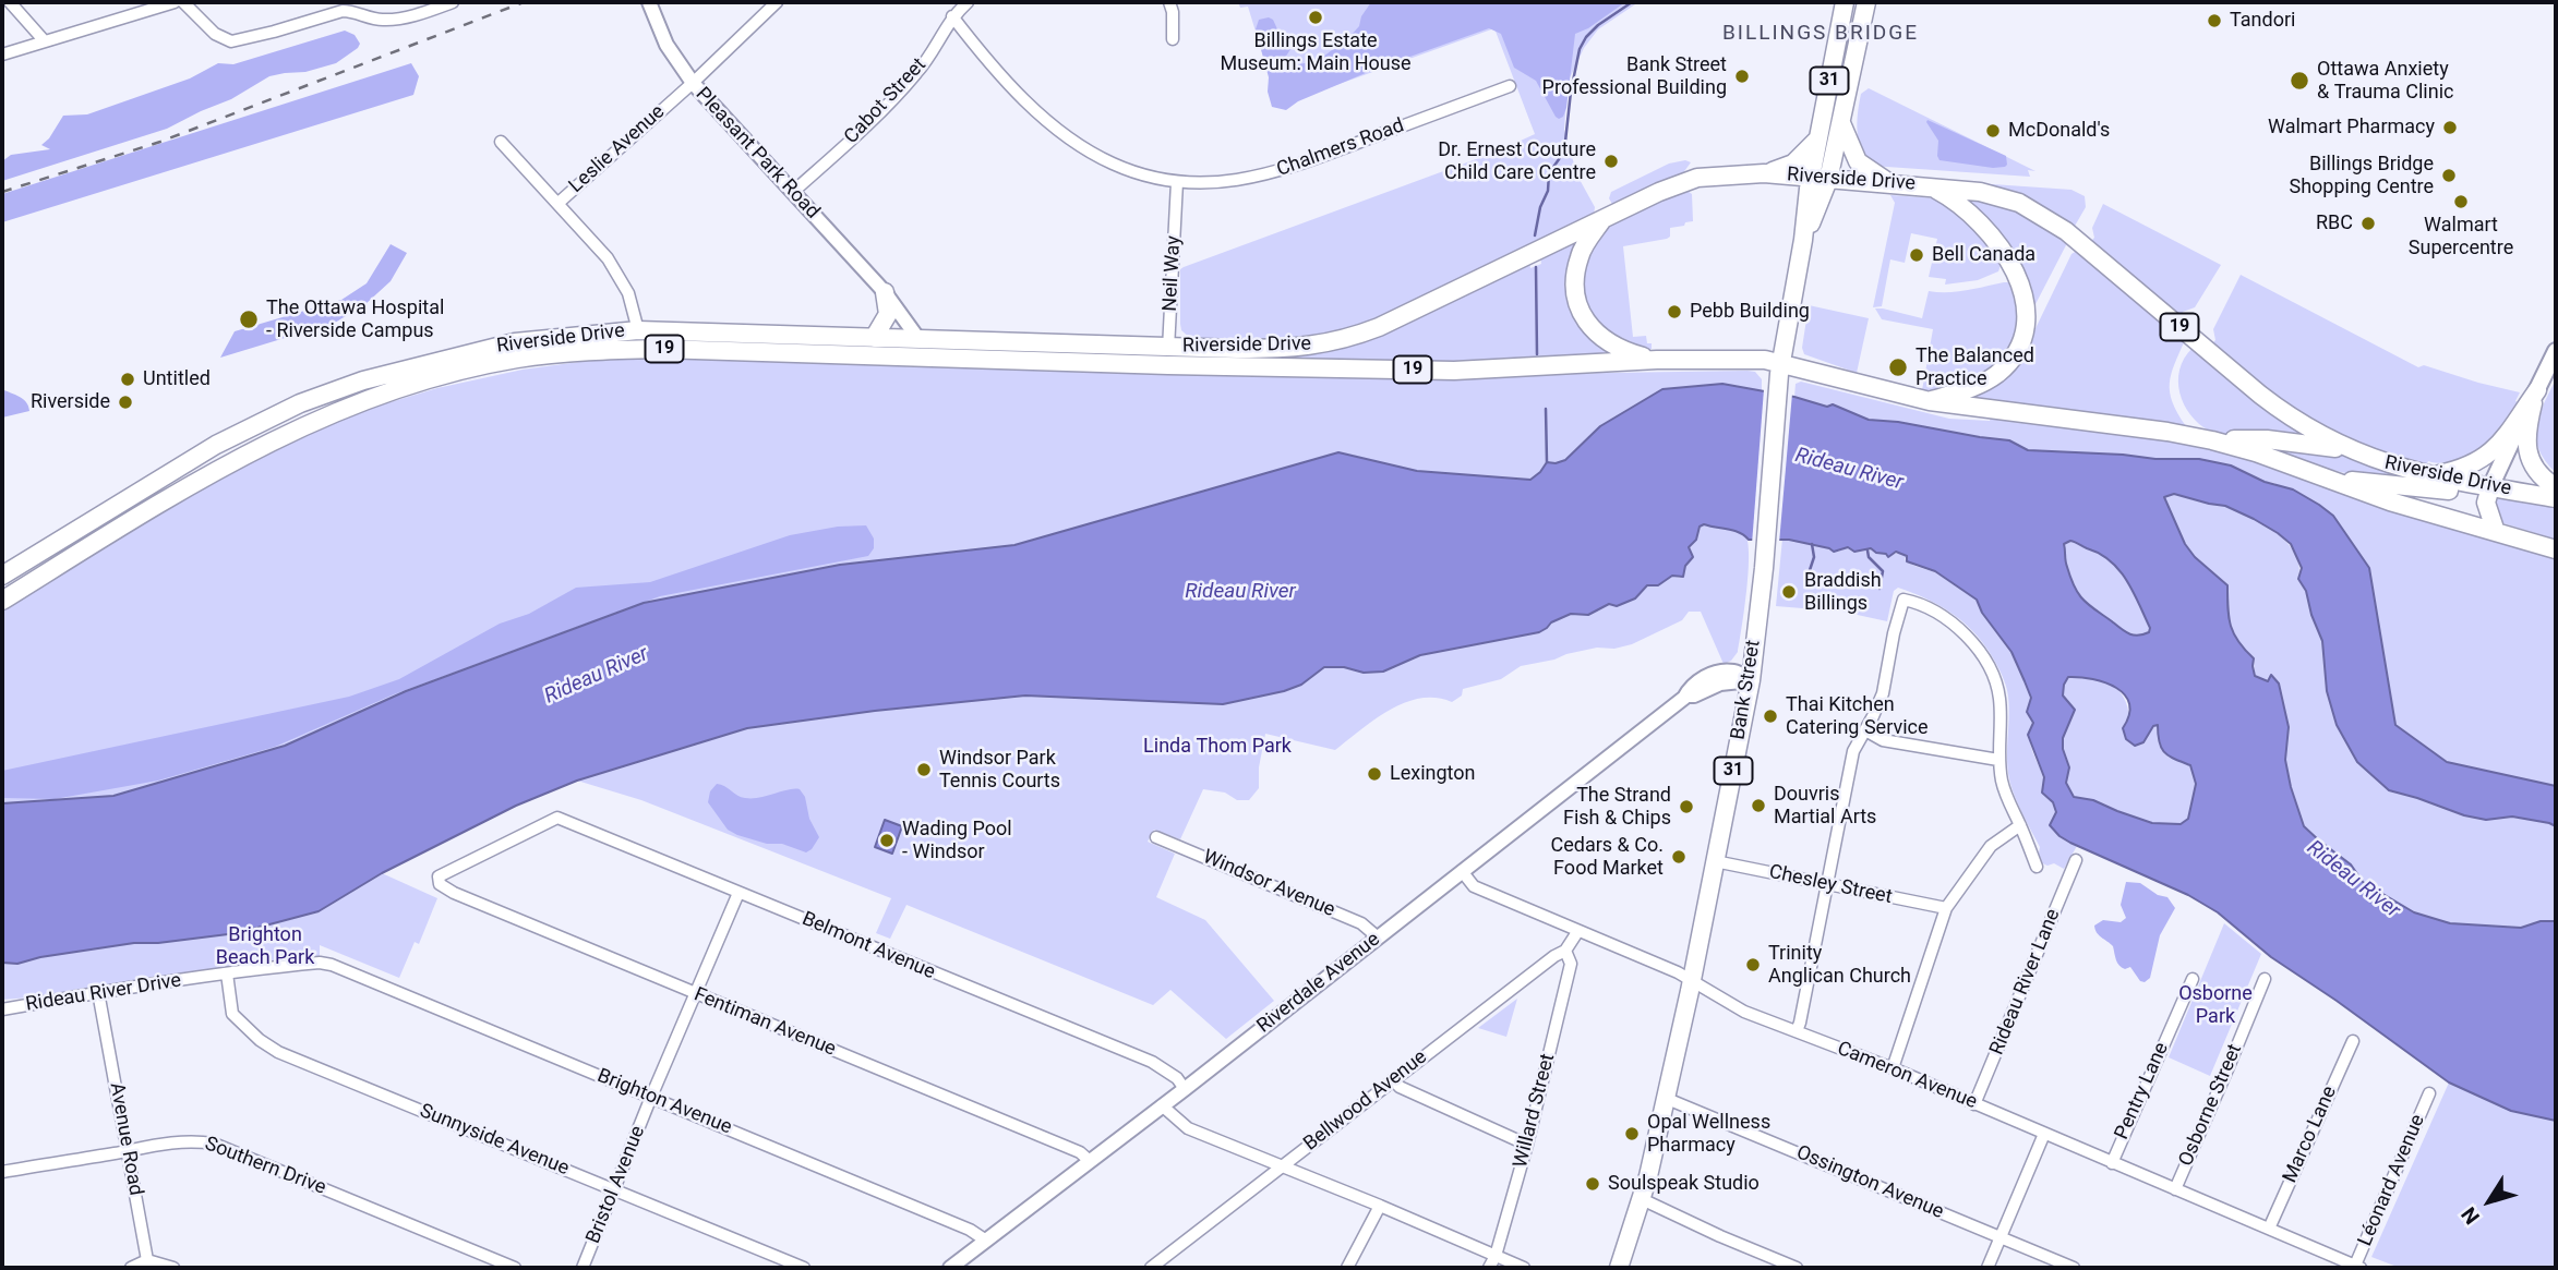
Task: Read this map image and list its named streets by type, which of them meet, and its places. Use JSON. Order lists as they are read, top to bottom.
{
  "streets": {
    "main road": [
      "31",
      "Riverside Drive",
      "19",
      "Bank Street"
    ],
    "street": [
      "Cabot Street",
      "Chalmers Road",
      "Leslie Avenue",
      "Pleasant Park Road",
      "Neil Way",
      "Windsor Avenue",
      "Chesley Street",
      "Belmont Avenue",
      "Rideau River Lane",
      "Riverdale Avenue",
      "Rideau River Drive",
      "Fentiman Avenue",
      "Cameron Avenue",
      "Pentry Lane",
      "Bellwood Avenue",
      "Brighton Avenue",
      "Osborne Street",
      "Willard Street",
      "Marco Lane",
      "Avenue Road",
      "Sunnyside Avenue",
      "Southern Drive",
      "Léonard Avenue",
      "Ossington Avenue",
      "Bristol Avenue"
    ]
  },
  "crossings": [
    ["Cabot Street", "Chalmers Road"],
    ["Cabot Street", "Pleasant Park Road"],
    ["Chalmers Road", "Neil Way"],
    ["Leslie Avenue", "Pleasant Park Road"],
    ["Pleasant Park Road", "Riverside Drive"],
    ["Riverside Drive", "Neil Way"],
    ["Riverside Drive", "Bank Street"],
    ["Bank Street", "Chesley Street"],
    ["Bank Street", "Riverdale Avenue"],
    ["Bank Street", "Cameron Avenue"],
    ["Bank Street", "Ossington Avenue"],
    ["Windsor Avenue", "Riverdale Avenue"],
    ["Belmont Avenue", "Riverdale Avenue"],
    ["Belmont Avenue", "Fentiman Avenue"],
    ["Belmont Avenue", "Bristol Avenue"],
    ["Rideau River Lane", "Cameron Avenue"],
    ["Riverdale Avenue", "Fentiman Avenue"],
    ["Riverdale Avenue", "Cameron Avenue"],
    ["Riverdale Avenue", "Brighton Avenue"],
    ["Rideau River Drive", "Brighton Avenue"],
    ["Rideau River Drive", "Avenue Road"],
    ["Rideau River Drive", "Sunnyside Avenue"],
    ["Fentiman Avenue", "Bristol Avenue"],
    ["Cameron Avenue", "Pentry Lane"],
    ["Cameron Avenue", "Bellwood Avenue"],
    ["Cameron Avenue", "Osborne Street"],
    ["Cameron Avenue", "Marco Lane"],
    ["Cameron Avenue", "Léonard Avenue"],
    ["Bellwood Avenue", "Willard Street"],
    ["Brighton Avenue", "Bristol Avenue"],
    ["Avenue Road", "Southern Drive"],
    ["Sunnyside Avenue", "Bristol Avenue"]
  ],
  "districts": ["BILLINGS BRIDGE"],
  "water": ["Rideau River"],
  "parks": ["Linda Thom Park", "Brighton Beach Park", "Osborne Park"],
  "places": [
    "Billings Estate Museum: Main House",
    "Tandori",
    "Bank Street Professional Building",
    "Ottawa Anxiety & Trauma Clinic",
    "Walmart Pharmacy",
    "McDonald's",
    "Dr. Ernest Couture Child Care Centre",
    "Billings Bridge Shopping Centre",
    "Walmart Supercentre",
    "RBC",
    "Bell Canada",
    "Pebb Building",
    "The Ottawa Hospital - Riverside Campus",
    "The Balanced Practice",
    "Untitled",
    "Riverside",
    "Braddish Billings",
    "Thai Kitchen Catering Service",
    "Windsor Park Tennis Courts",
    "Lexington",
    "Douvris Martial Arts",
    "The Strand Fish & Chips",
    "Wading Pool - Windsor",
    "Cedars & Co. Food Market",
    "Trinity Anglican Church",
    "Opal Wellness Pharmacy",
    "Soulspeak Studio"
  ],
  "north": "bottom left"
}
